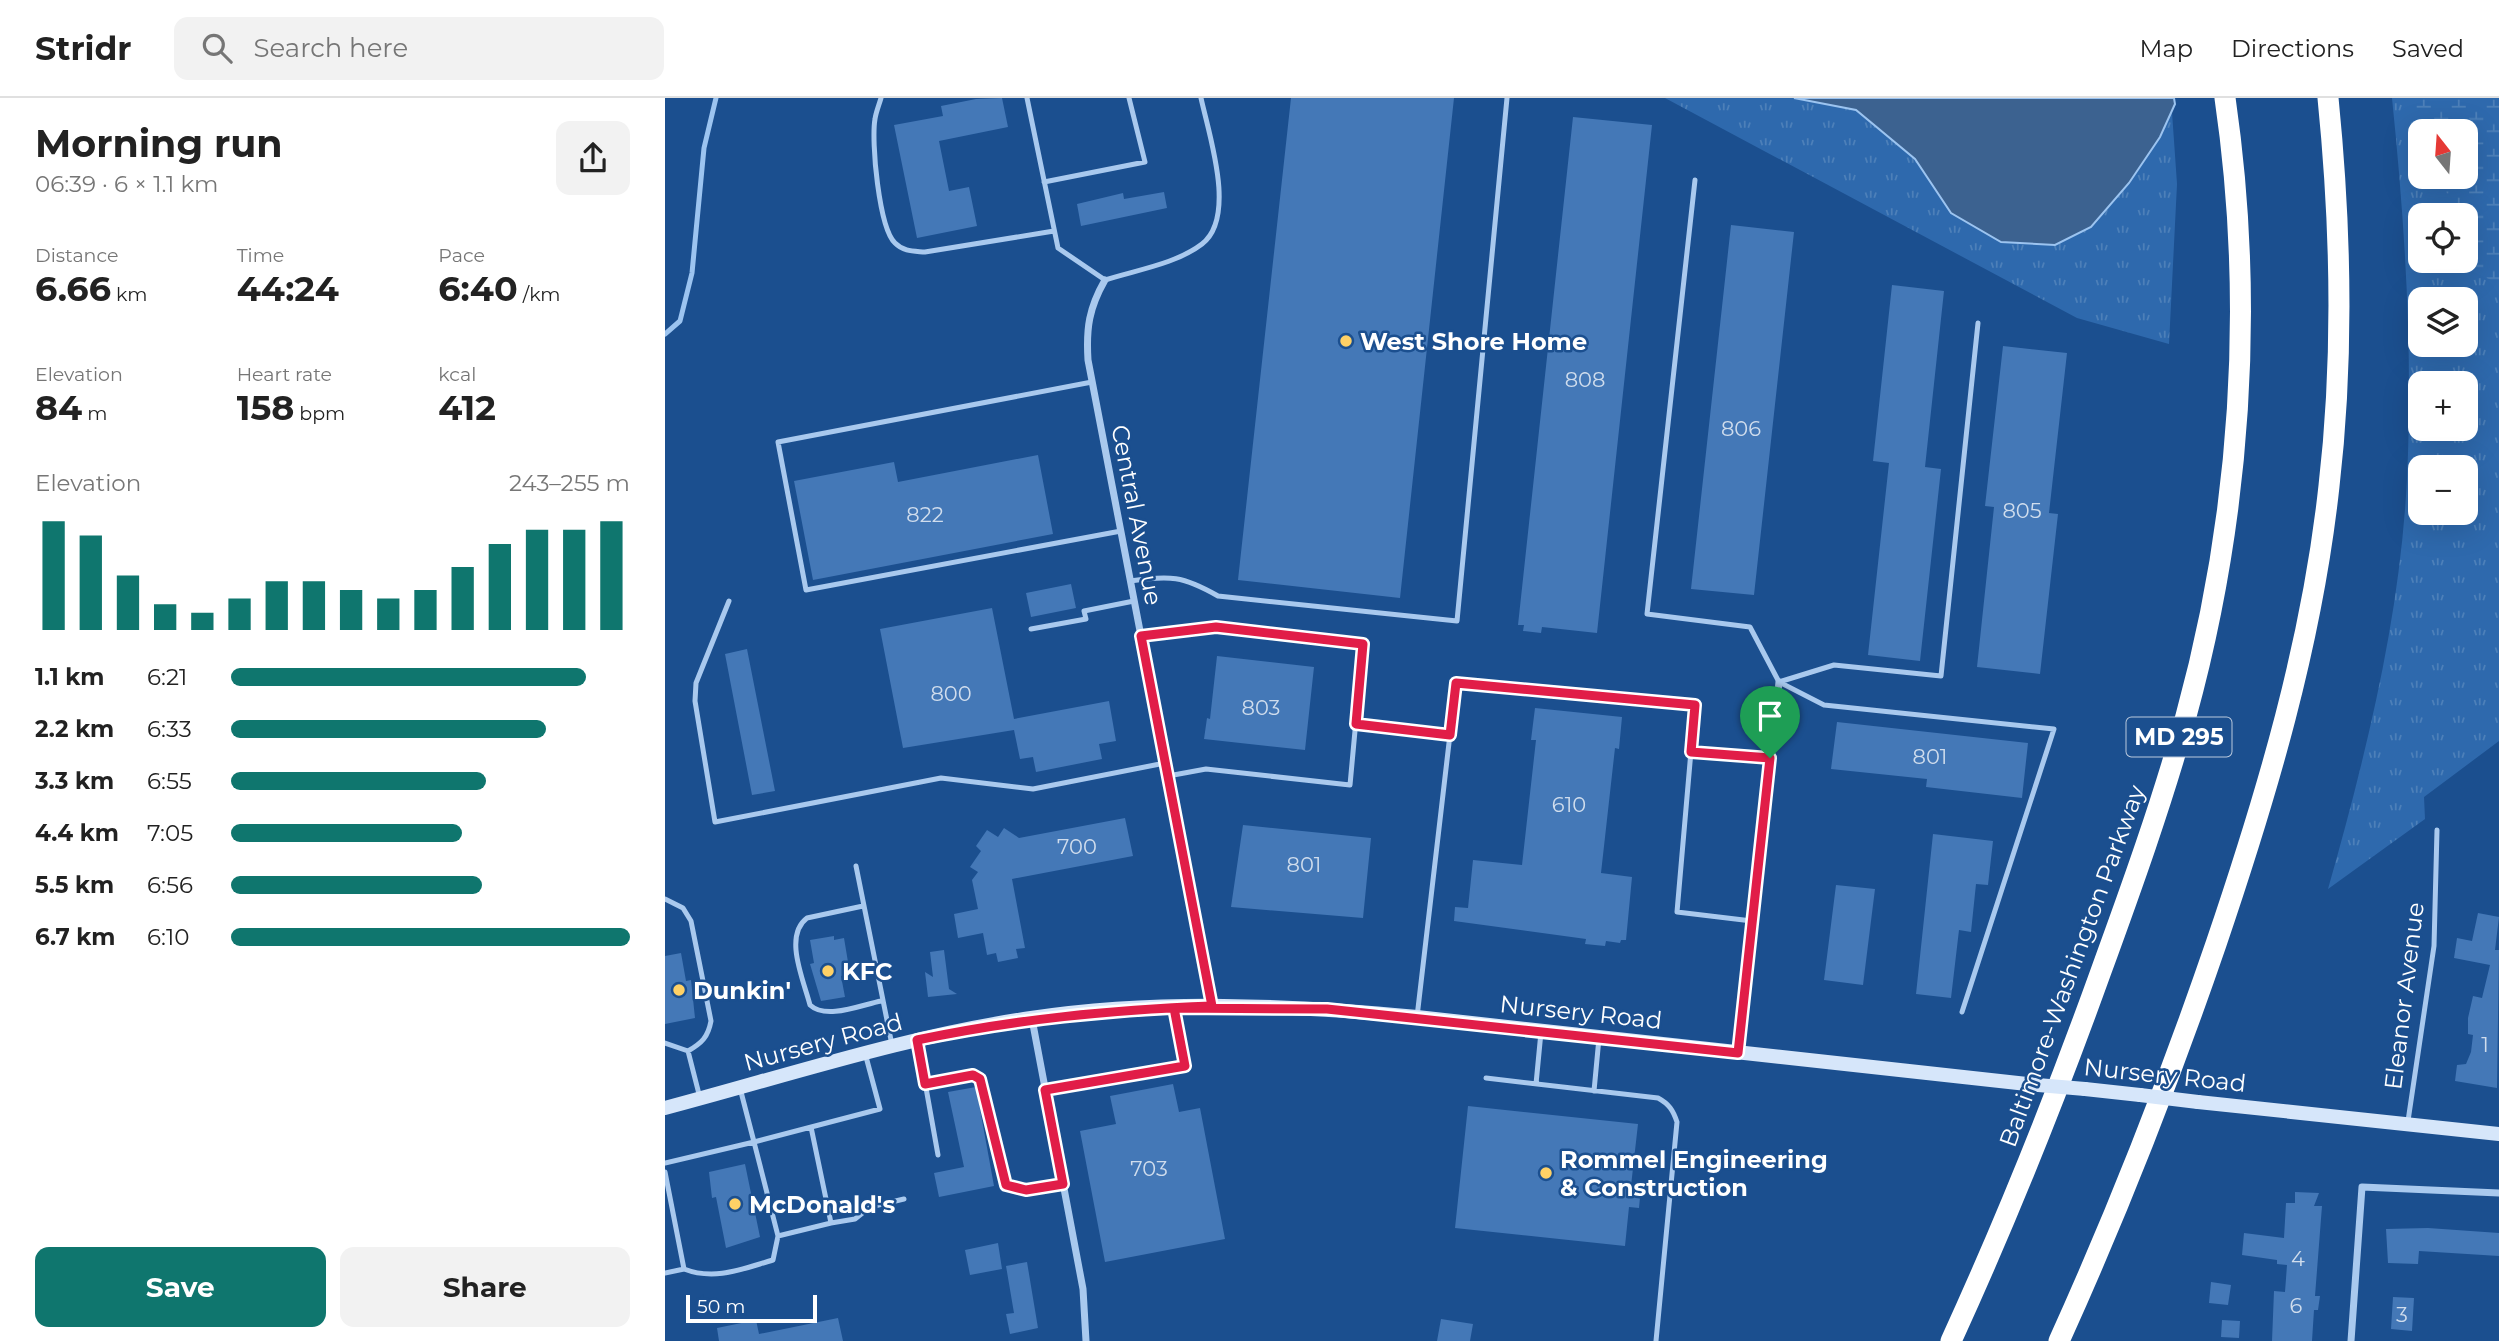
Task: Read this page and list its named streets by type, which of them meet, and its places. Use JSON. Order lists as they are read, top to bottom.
{
  "streets": {
    "highway": ["MD 295", "Baltimore-Washington Parkway"],
    "main road": ["Nursery Road"],
    "street": ["Central Avenue"],
    "lane": ["Eleanor Avenue"]
  },
  "crossings": [
    ["Central Avenue", "Nursery Road"],
    ["Eleanor Avenue", "Nursery Road"]
  ],
  "places": [
    "West Shore Home",
    "KFC",
    "Dunkin'",
    "Rommel Engineering & Construction",
    "McDonald's"
  ],
  "house_numbers": [
    "808",
    "806",
    "805",
    "822",
    "800",
    "803",
    "801",
    "610",
    "700",
    "801",
    "1",
    "703",
    "4",
    "6",
    "3"
  ],
  "scale_bar": "50 m",
  "north": "top",
  "page": {
    "header": "Stridr",
    "search": "Search here",
    "nav": ["Map", "Directions", "Saved"],
    "heading": ["Morning run", "06:39 · 6 × 1.1 km"],
    "map_buttons": ["+", "−"],
    "stats": [
      ["Distance", "6.66 km"],
      ["Time", "44:24"],
      ["Pace", "6:40 /km"],
      ["Elevation", "84 m"],
      ["Heart rate", "158 bpm"],
      ["kcal", "412"]
    ],
    "chart": ["Elevation", "243–255 m"],
    "list": [
      {
        "name": "1.1 km",
        "note": "6:21"
      },
      {
        "name": "2.2 km",
        "note": "6:33"
      },
      {
        "name": "3.3 km",
        "note": "6:55"
      },
      {
        "name": "4.4 km",
        "note": "7:05"
      },
      {
        "name": "5.5 km",
        "note": "6:56"
      },
      {
        "name": "6.7 km",
        "note": "6:10"
      }
    ],
    "buttons": ["Save", "Share"],
    "scale": "50 m"
  }
}
